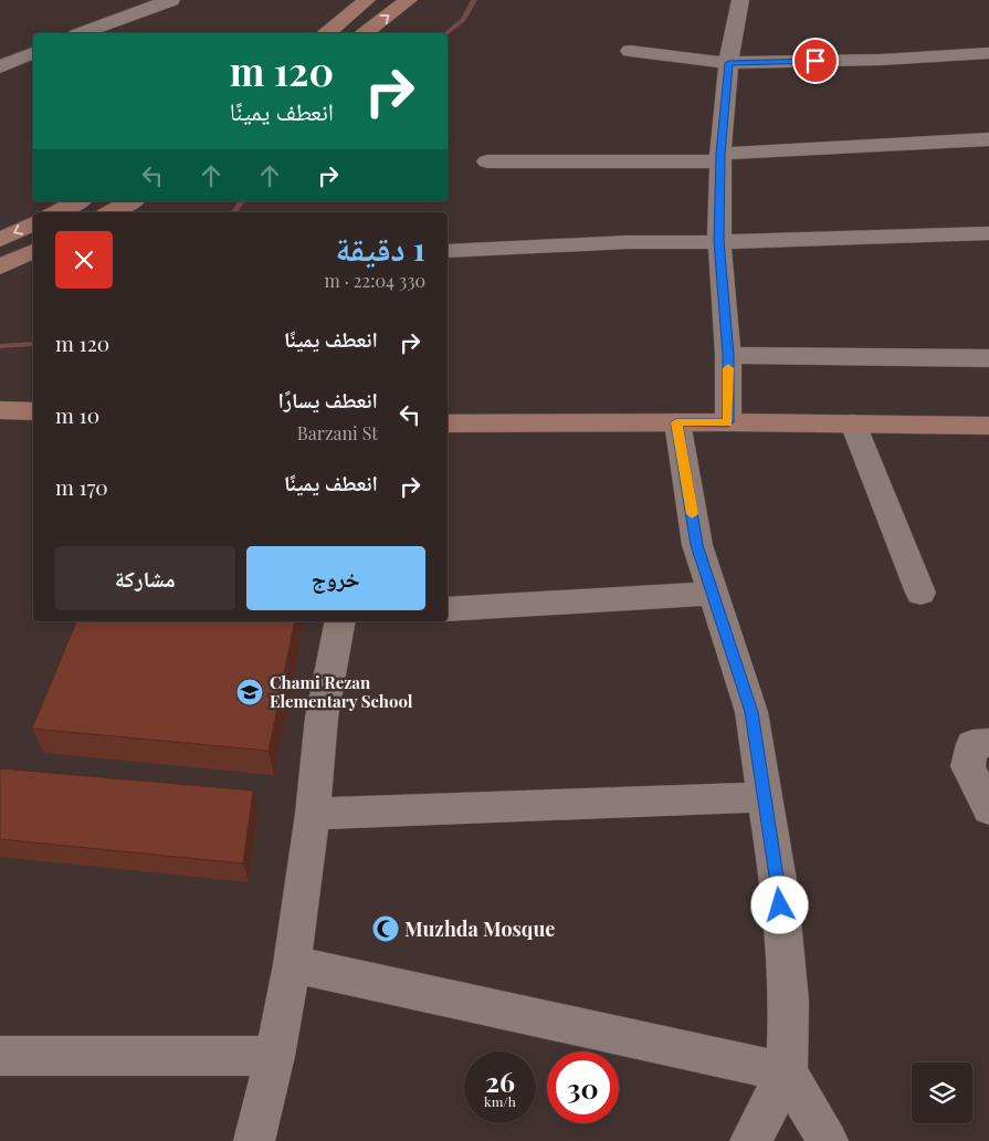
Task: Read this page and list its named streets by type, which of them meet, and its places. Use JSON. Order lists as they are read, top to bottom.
{
  "places": {
    "school or university": ["Chami Rezan Elementary School"],
    "mosque": ["Muzhda Mosque"]
  },
  "page": {
    "turn": ["120 m", "انعطف يمينًا"],
    "heading": ["1 دقيقة", "330 m · 22:04"],
    "list": [
      {
        "name": "انعطف يمينًا",
        "value": "120 m"
      },
      {
        "name": "انعطف يسارًا",
        "note": "Barzani St",
        "value": "10 m"
      },
      {
        "name": "انعطف يمينًا",
        "value": "170 m"
      }
    ],
    "buttons": ["خروج", "مشاركة"],
    "speed": "26 km/h",
    "limit": "30"
  }
}
